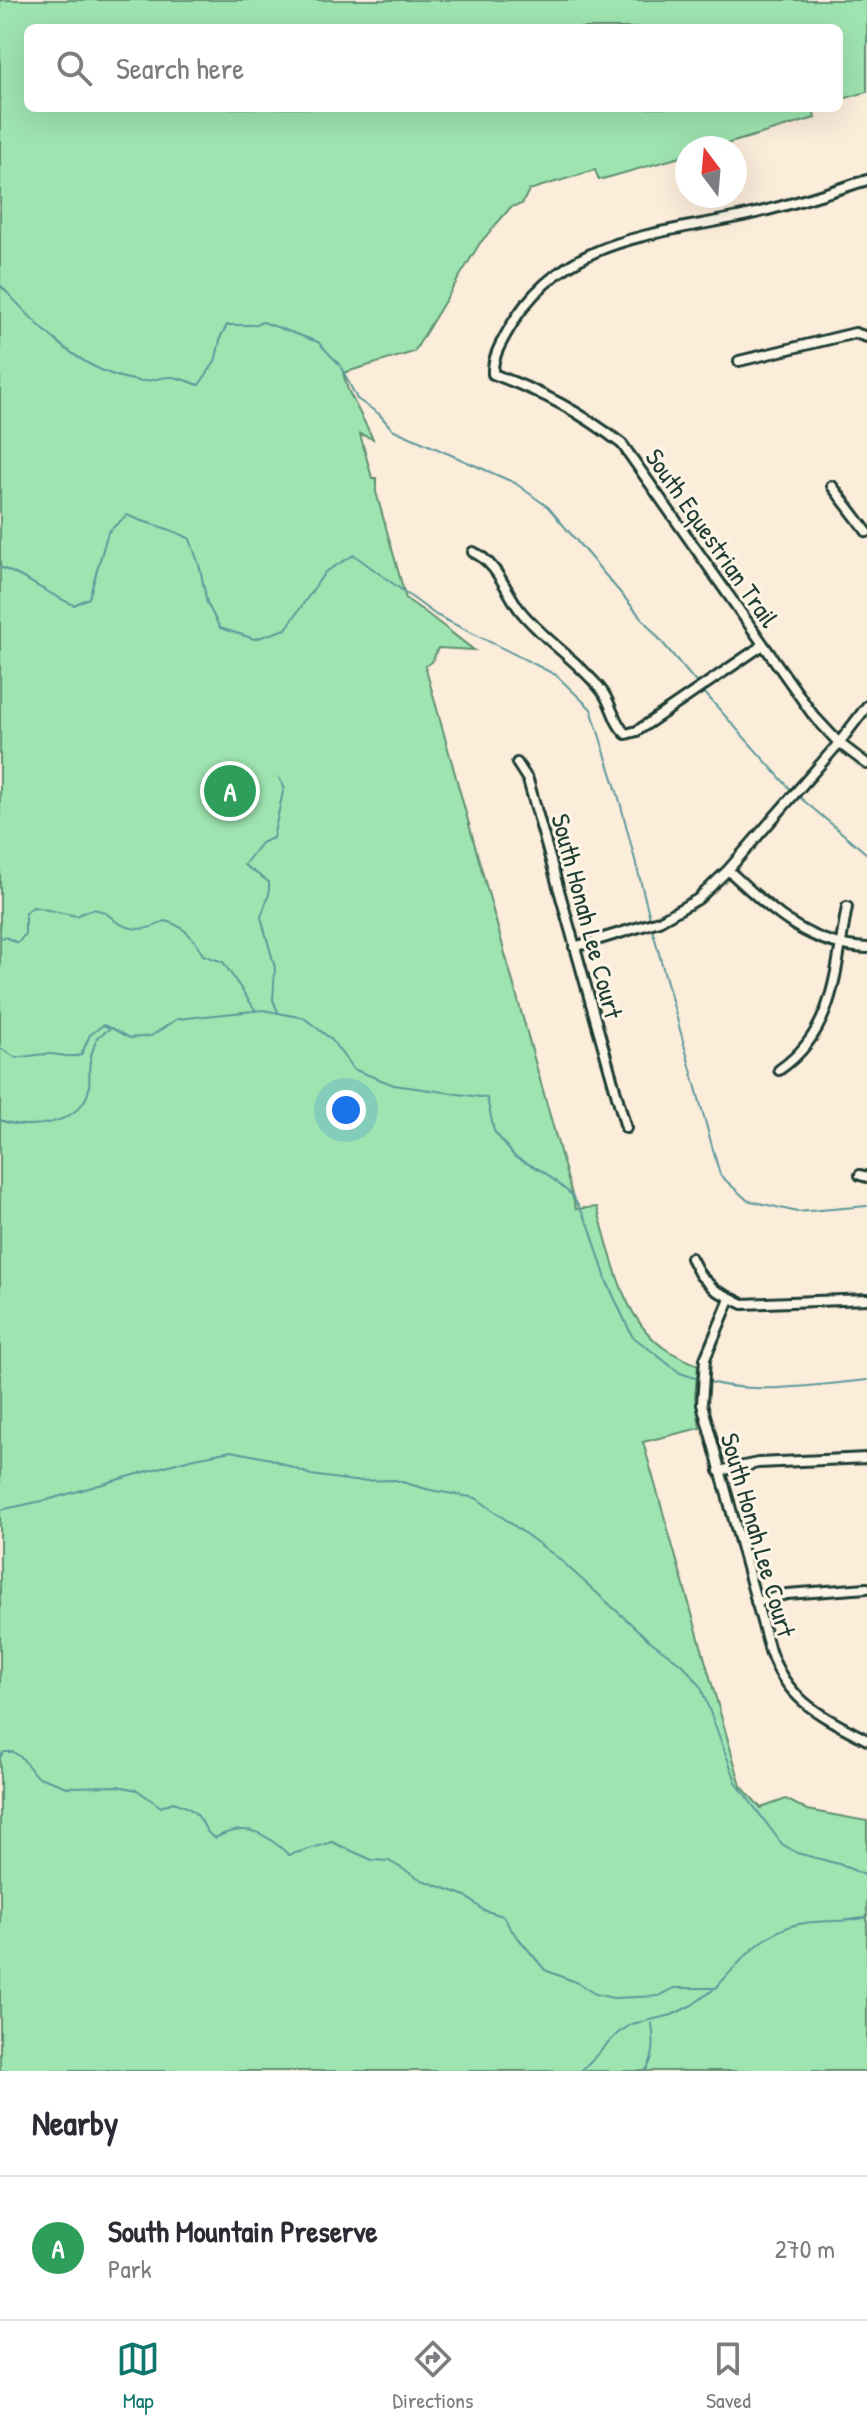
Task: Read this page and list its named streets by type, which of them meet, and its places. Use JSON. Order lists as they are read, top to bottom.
{
  "streets": {
    "street": ["South Equestrian Trail", "South Honah Lee Court"]
  },
  "north": "top",
  "page": {
    "search": "Search here",
    "pins": "A",
    "heading": "Nearby",
    "list": [
      {
        "mark": "A",
        "name": "South Mountain Preserve",
        "note": "Park",
        "value": "270 m"
      }
    ],
    "nav": ["Map", "Directions", "Saved"]
  }
}
